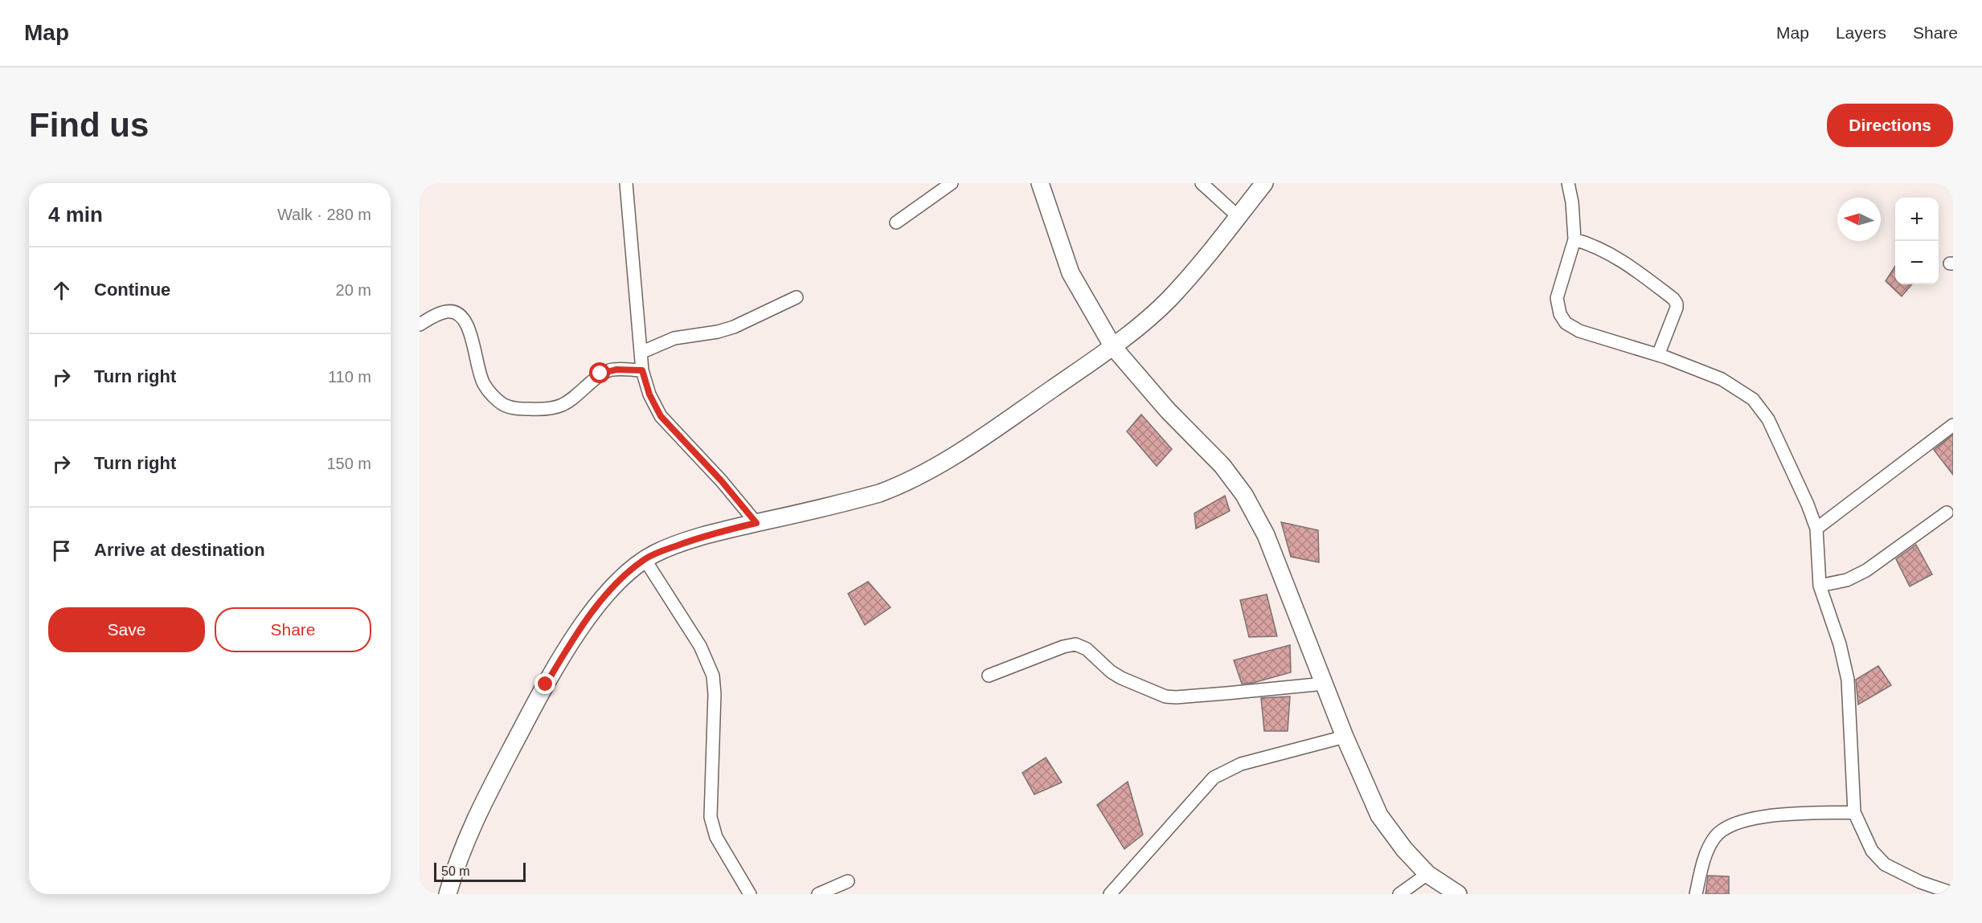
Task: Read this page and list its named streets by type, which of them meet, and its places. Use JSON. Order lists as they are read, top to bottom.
{
  "scale_bar": "50 m",
  "north": "left",
  "page": {
    "header": "Map",
    "nav": ["Map", "Layers", "Share"],
    "buttons": [
      "Directions",
      ["Save", "Share"]
    ],
    "title": "Find us",
    "heading": ["4 min", "Walk · 280 m"],
    "map_buttons": ["+", "−"],
    "list": [
      ["Continue", "20 m"],
      ["Turn right", "110 m"],
      ["Turn right", "150 m"],
      "Arrive at destination"
    ],
    "scale": "50 m"
  }
}
